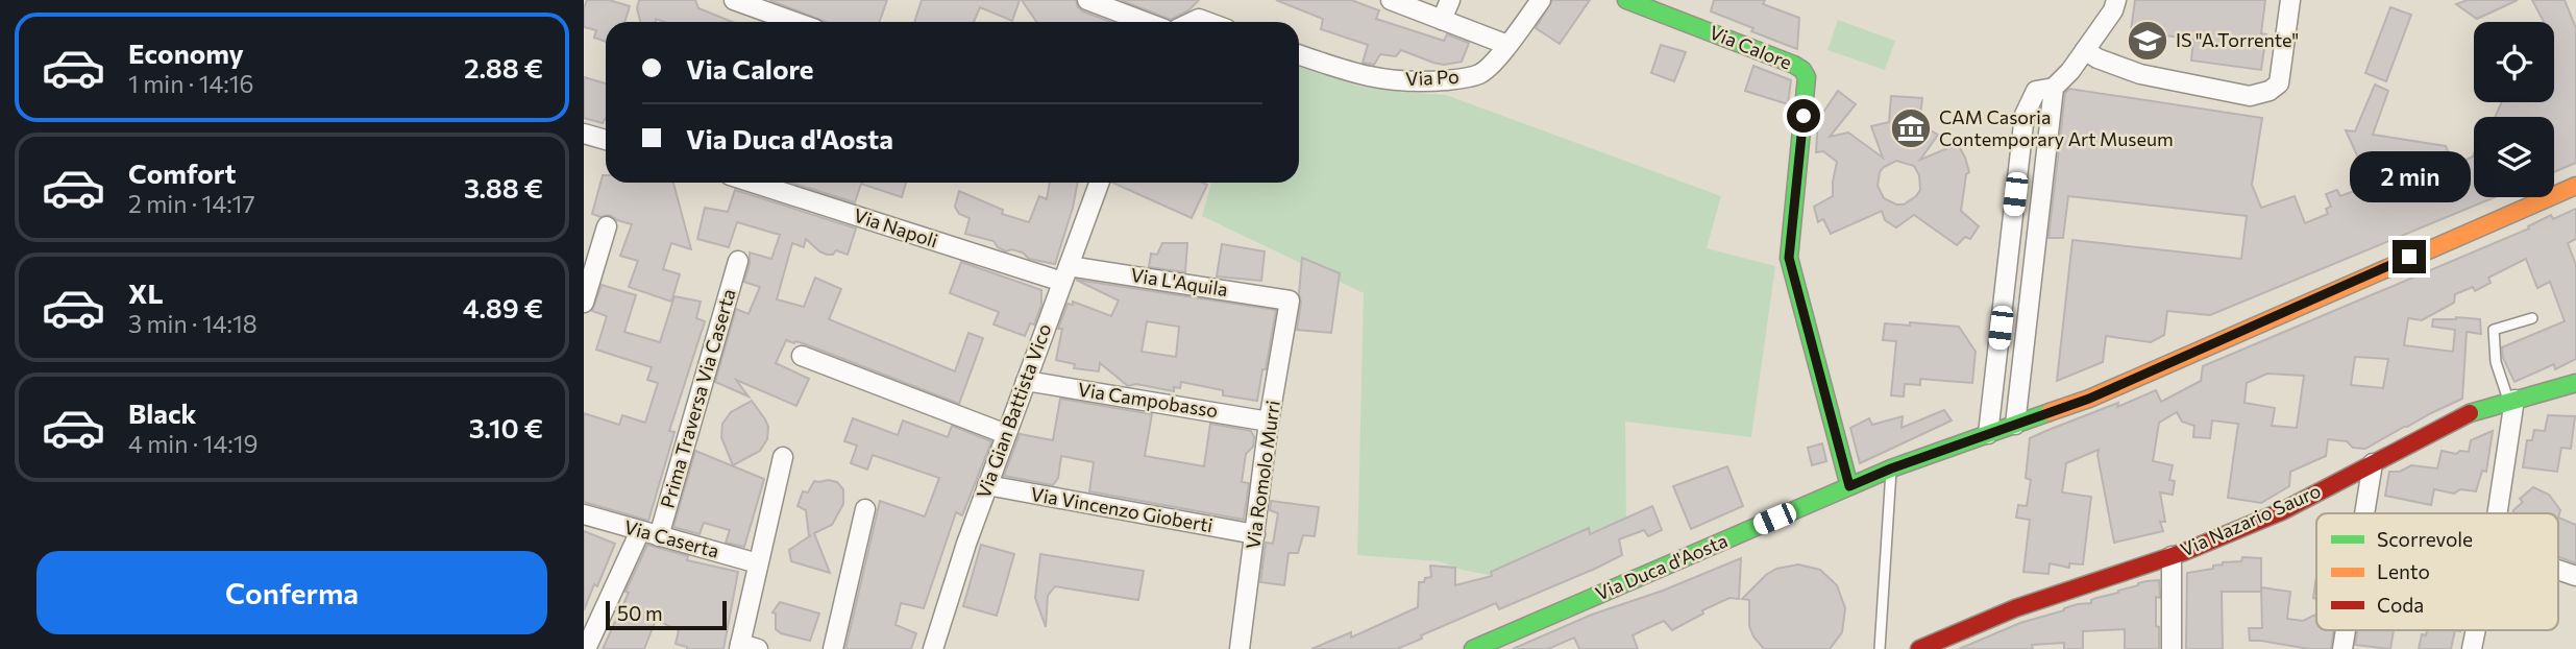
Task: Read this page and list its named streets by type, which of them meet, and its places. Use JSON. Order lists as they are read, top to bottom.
{
  "streets": {
    "street": [
      "Via Calore",
      "Via Po",
      "Via Napoli",
      "Via L'Aquila",
      "Prima Traversa Via Caserta",
      "Via Campobasso",
      "Via Gian Battista Vico",
      "Via Romolo Murri",
      "Via Vincenzo Gioberti",
      "Via Nazario Sauro",
      "Via Caserta",
      "Via Duca d'Aosta"
    ]
  },
  "crossings": [
    ["Via Calore", "Via Duca d'Aosta"],
    ["Via Napoli", "Via L'Aquila"],
    ["Via Napoli", "Via Gian Battista Vico"],
    ["Via L'Aquila", "Via Gian Battista Vico"],
    ["Via L'Aquila", "Via Romolo Murri"],
    ["Prima Traversa Via Caserta", "Via Caserta"],
    ["Via Campobasso", "Via Gian Battista Vico"],
    ["Via Campobasso", "Via Romolo Murri"],
    ["Via Gian Battista Vico", "Via Vincenzo Gioberti"],
    ["Via Romolo Murri", "Via Vincenzo Gioberti"]
  ],
  "places": {
    "school or university": ["IS \"A.Torrente\""],
    "museum": ["CAM Casoria Contemporary Art Museum"]
  },
  "legend": ["Scorrevole", "Lento", "Coda"],
  "scale_bar": "50 m",
  "page": {
    "list": [
      {
        "name": "Economy",
        "note": "1 min · 14:16",
        "value": "2.88 €"
      },
      {
        "name": "Comfort",
        "note": "2 min · 14:17",
        "value": "3.88 €"
      },
      {
        "name": "XL",
        "note": "3 min · 14:18",
        "value": "4.89 €"
      },
      {
        "name": "Black",
        "note": "4 min · 14:19",
        "value": "3.10 €"
      }
    ],
    "banner": ["Via Calore", "Via Duca d'Aosta"],
    "bubble": "2 min",
    "buttons": "Conferma",
    "scale": "50 m"
  }
}
